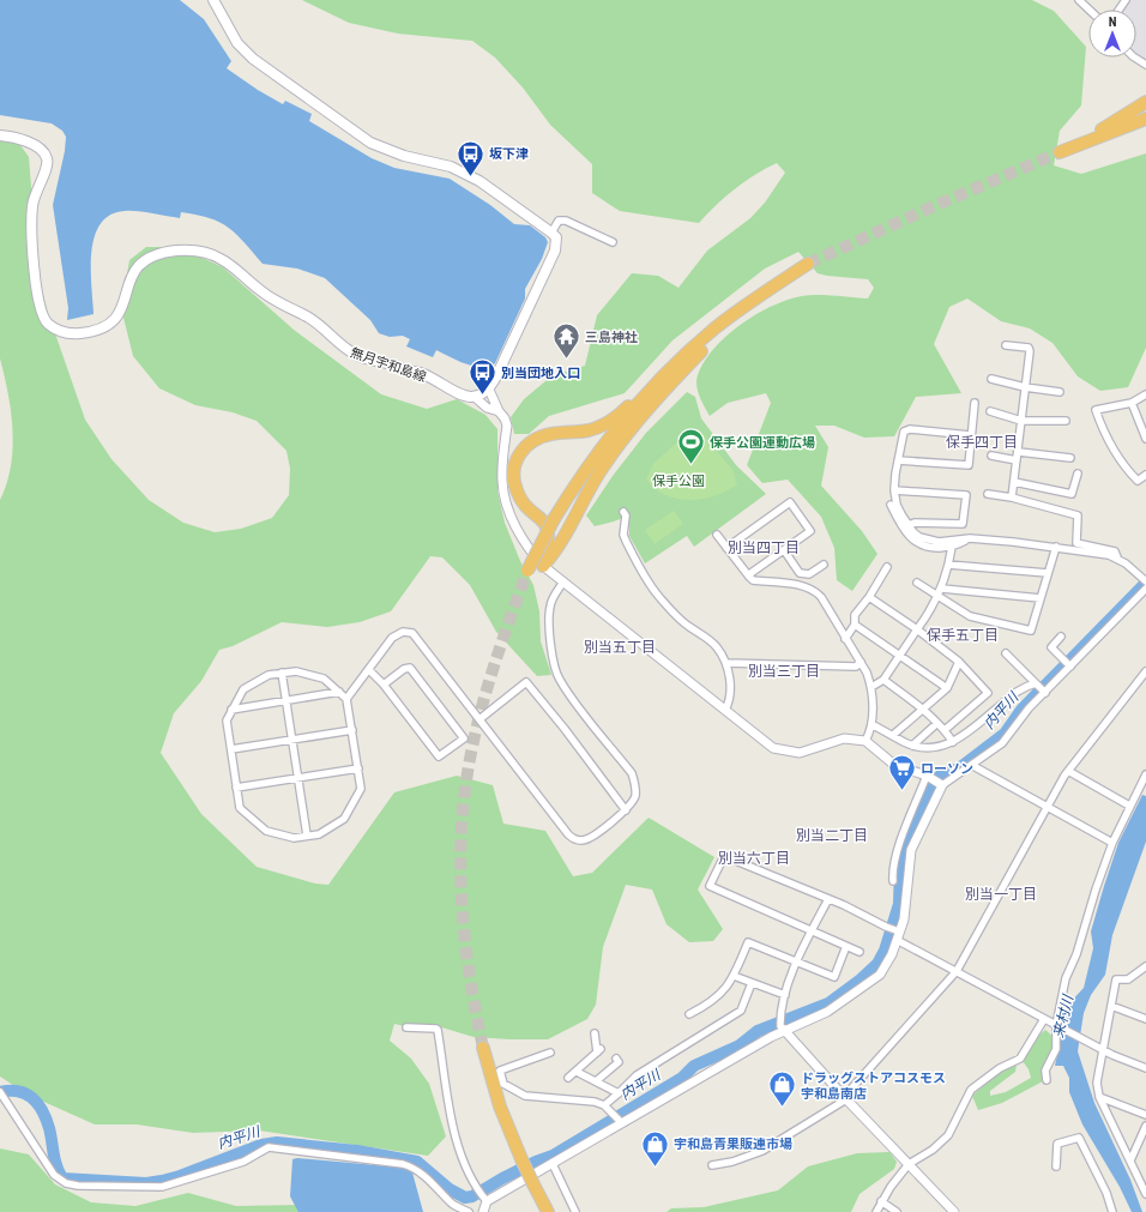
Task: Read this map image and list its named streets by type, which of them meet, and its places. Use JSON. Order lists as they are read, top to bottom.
{
  "streets": {
    "main road": ["無月宇和島線"]
  },
  "districts": [
    "保手四丁目",
    "別当四丁目",
    "保手五丁目",
    "別当五丁目",
    "別当三丁目",
    "別当二丁目",
    "別当六丁目",
    "別当一丁目"
  ],
  "water": ["内平川", "来村川"],
  "parks": ["保手公園"],
  "places": {
    "bus stop": ["坂下津", "別当団地入口"],
    "temple": ["三島神社"],
    "sports": ["保手公園運動広場"],
    "supermarket": ["ローソン"],
    "shop": ["ドラッグストアコスモス 宇和島南店", "宇和島青果販連市場"]
  },
  "north": "top"
}
